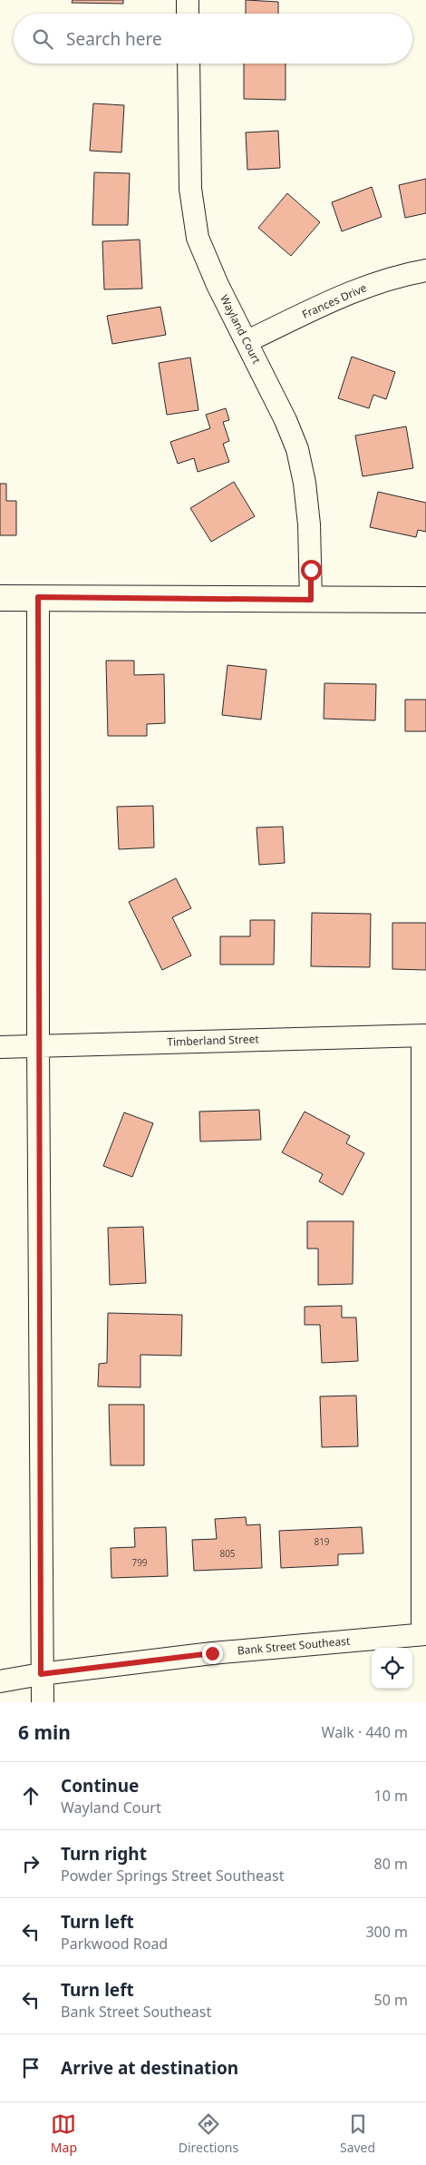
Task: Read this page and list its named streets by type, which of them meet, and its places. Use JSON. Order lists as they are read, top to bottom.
{
  "streets": {
    "street": [
      "Frances Drive",
      "Wayland Court",
      "Timberland Street",
      "Bank Street Southeast"
    ]
  },
  "crossings": [
    ["Frances Drive", "Wayland Court"]
  ],
  "house_numbers": ["819", "805", "799"],
  "page": {
    "search": "Search here",
    "heading": ["6 min", "Walk · 440 m"],
    "list": [
      ["Continue", "Wayland Court", "10 m"],
      ["Turn right", "Powder Springs Street Southeast", "80 m"],
      ["Turn left", "Parkwood Road", "300 m"],
      ["Turn left", "Bank Street Southeast", "50 m"],
      "Arrive at destination"
    ],
    "nav": ["Map", "Directions", "Saved"]
  }
}
